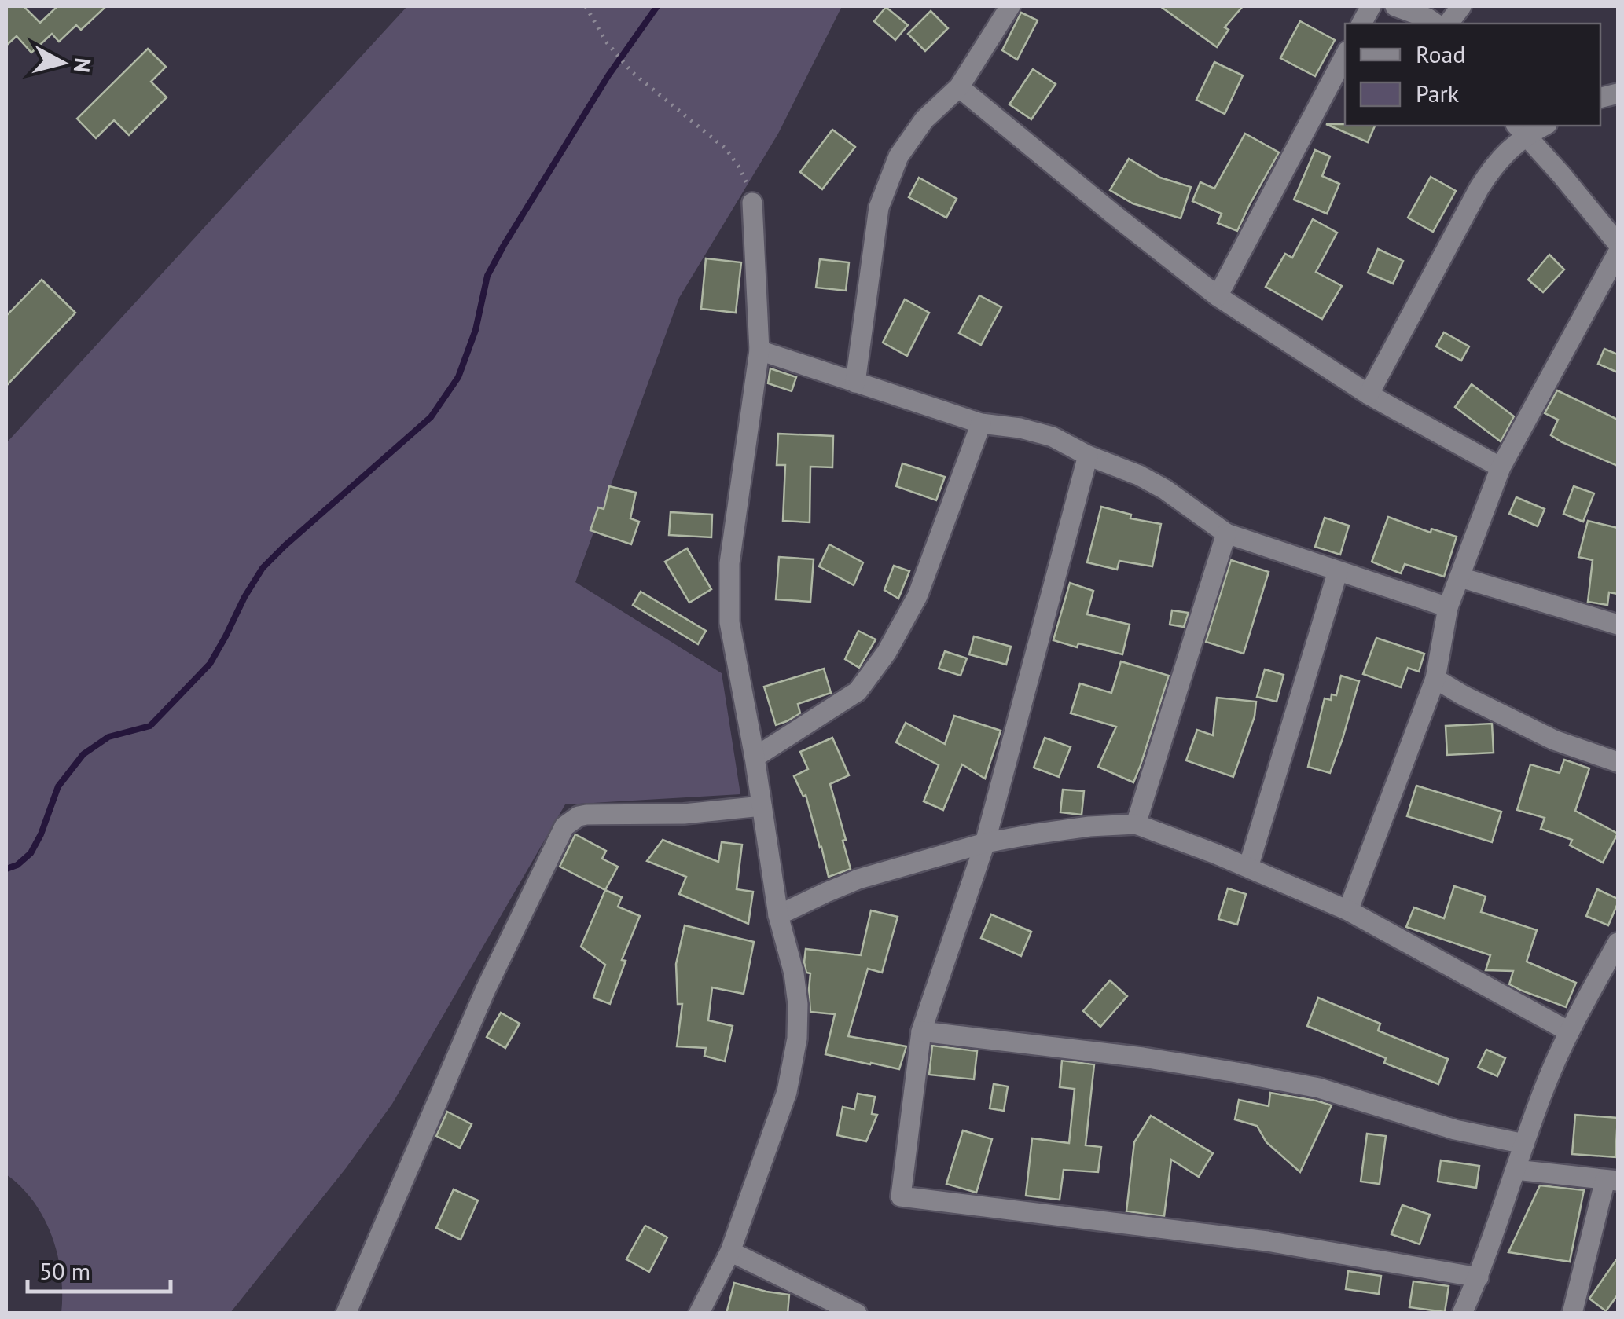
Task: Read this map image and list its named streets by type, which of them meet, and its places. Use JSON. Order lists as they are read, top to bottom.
{
  "legend": ["Road", "Park"],
  "scale_bar": "50 m",
  "north": "right"
}
